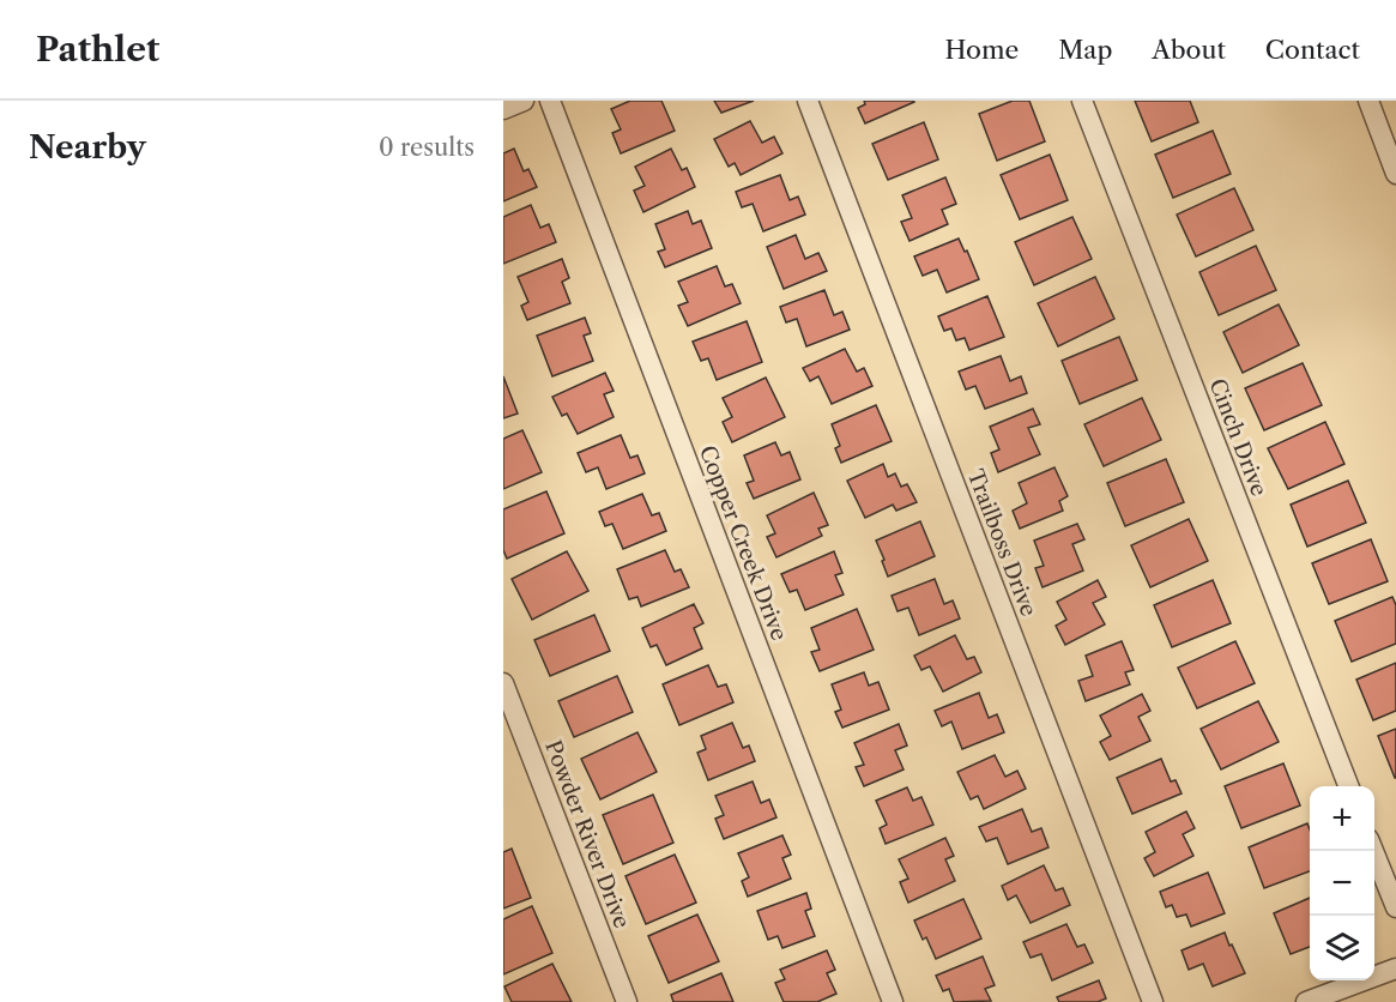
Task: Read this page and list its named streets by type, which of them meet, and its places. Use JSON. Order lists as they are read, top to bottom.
{
  "streets": {
    "street": [
      "Cinch Drive",
      "Copper Creek Drive",
      "Trailboss Drive",
      "Powder River Drive"
    ]
  },
  "page": {
    "header": "Pathlet",
    "nav": [
      "Home",
      "Map",
      "About",
      "Contact"
    ],
    "heading": ["Nearby", "0 results"],
    "map_buttons": ["+", "−"]
  }
}
